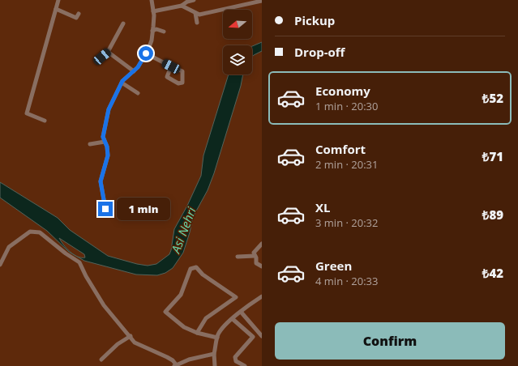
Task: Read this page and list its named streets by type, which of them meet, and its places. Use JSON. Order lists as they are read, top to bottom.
{
  "water": ["Asi Nehri"],
  "north": "left",
  "page": {
    "banner": ["Pickup", "Drop-off"],
    "list": [
      {
        "name": "Economy",
        "note": "1 min · 20:30",
        "value": "₺52"
      },
      {
        "name": "Comfort",
        "note": "2 min · 20:31",
        "value": "₺71"
      },
      {
        "name": "XL",
        "note": "3 min · 20:32",
        "value": "₺89"
      },
      {
        "name": "Green",
        "note": "4 min · 20:33",
        "value": "₺42"
      }
    ],
    "bubble": "1 min",
    "buttons": "Confirm"
  }
}
